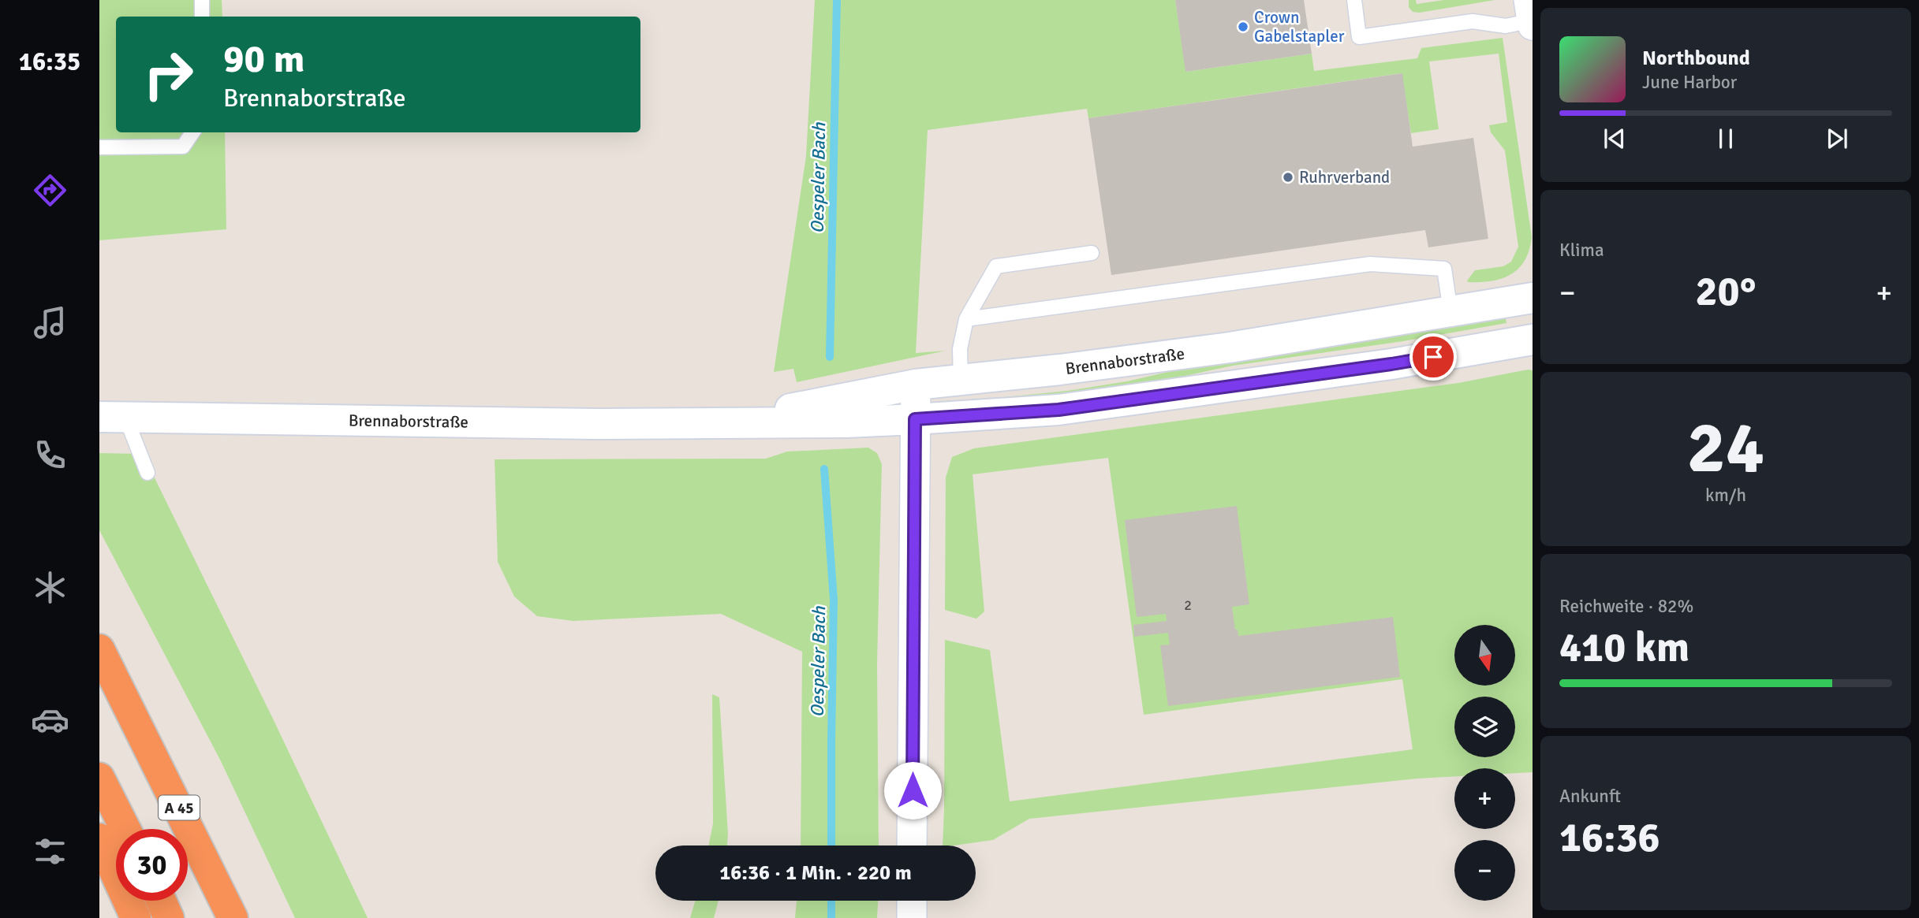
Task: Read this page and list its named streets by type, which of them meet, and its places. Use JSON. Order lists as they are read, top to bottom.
{
  "streets": {
    "highway": ["A 45"],
    "main road": ["Brennaborstraße"]
  },
  "water": ["Oespeler Bach"],
  "places": ["Crown Gabelstapler", "Ruhrverband"],
  "house_numbers": ["2"],
  "north": "bottom",
  "page": {
    "tabs": "16:35",
    "turn": ["90 m", "Brennaborstraße"],
    "song": ["Northbound", "June Harbor"],
    "tile": [
      "Klima",
      ["24", "km/h"],
      ["Reichweite · 82%", "410 km"],
      ["Ankunft", "16:36"]
    ],
    "heat": ["−", "20°", "+"],
    "map_buttons": ["+", "−"],
    "limit": "30",
    "trip": "16:36 · 1 Min. · 220 m"
  }
}
